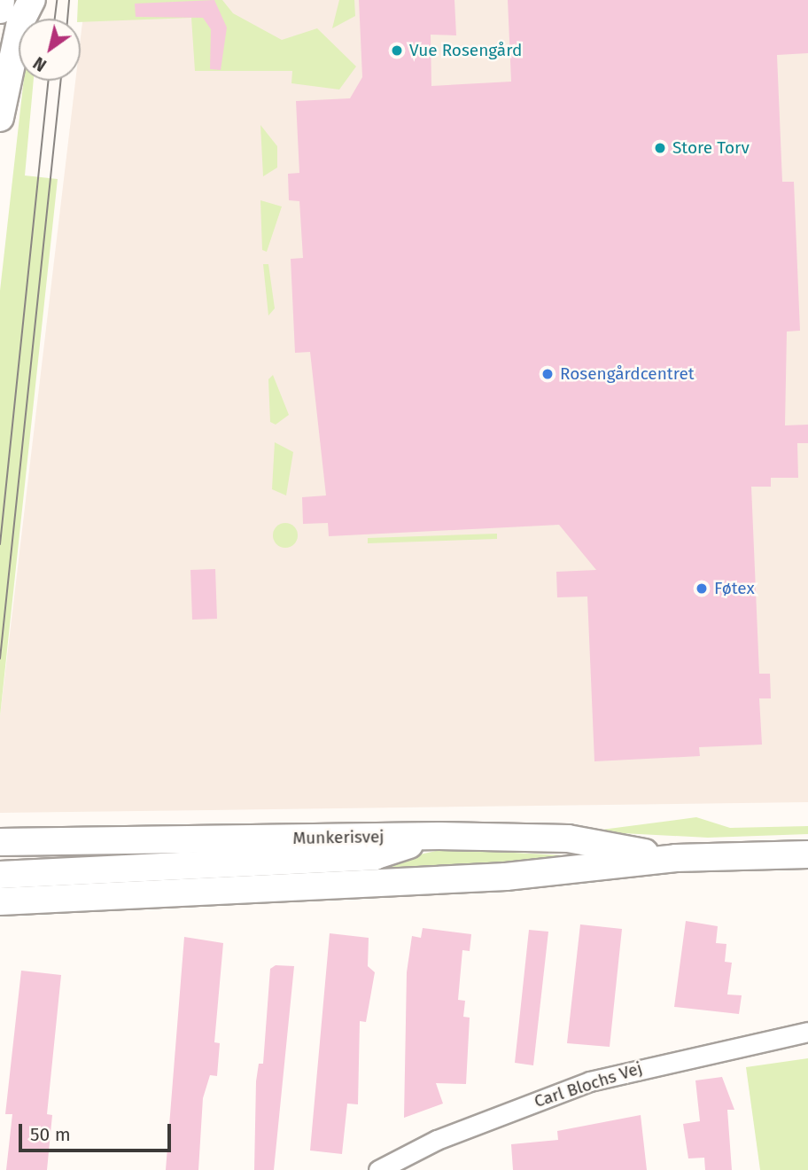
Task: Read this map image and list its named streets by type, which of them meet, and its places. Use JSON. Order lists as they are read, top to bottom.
{
  "streets": {
    "main road": ["Munkerisvej"],
    "street": ["Carl Blochs Vej"]
  },
  "places": [
    "Vue Rosengård",
    "Store Torv",
    "Rosengårdcentret",
    "Føtex"
  ],
  "scale_bar": "50 m",
  "north": "bottom left"
}
